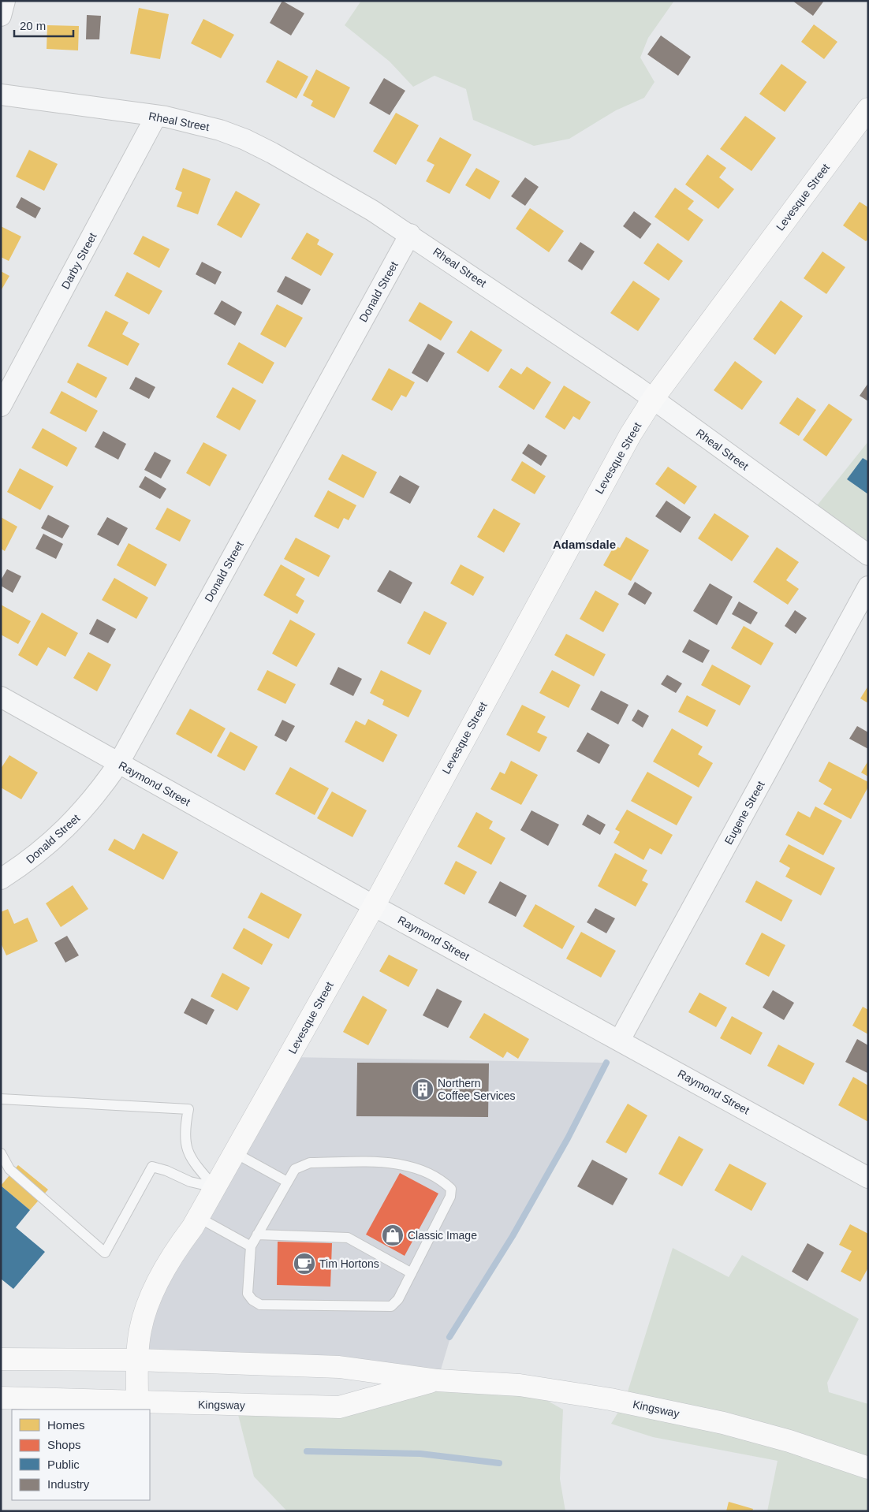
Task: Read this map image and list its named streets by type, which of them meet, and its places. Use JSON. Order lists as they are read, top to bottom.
{
  "streets": {
    "street": [
      "Rheal Street",
      "Levesque Street",
      "Darby Street",
      "Donald Street",
      "Raymond Street",
      "Eugene Street",
      "Kingsway"
    ]
  },
  "crossings": [
    ["Rheal Street", "Levesque Street"],
    ["Rheal Street", "Darby Street"],
    ["Rheal Street", "Donald Street"],
    ["Levesque Street", "Raymond Street"],
    ["Levesque Street", "Kingsway"],
    ["Donald Street", "Raymond Street"],
    ["Raymond Street", "Eugene Street"]
  ],
  "districts": ["Adamsdale"],
  "places": {
    "building": ["Northern Coffee Services"],
    "shop": ["Classic Image"],
    "cafe": ["Tim Hortons"]
  },
  "legend": [
    "Homes",
    "Shops",
    "Public",
    "Industry"
  ],
  "scale_bar": "20 m"
}
